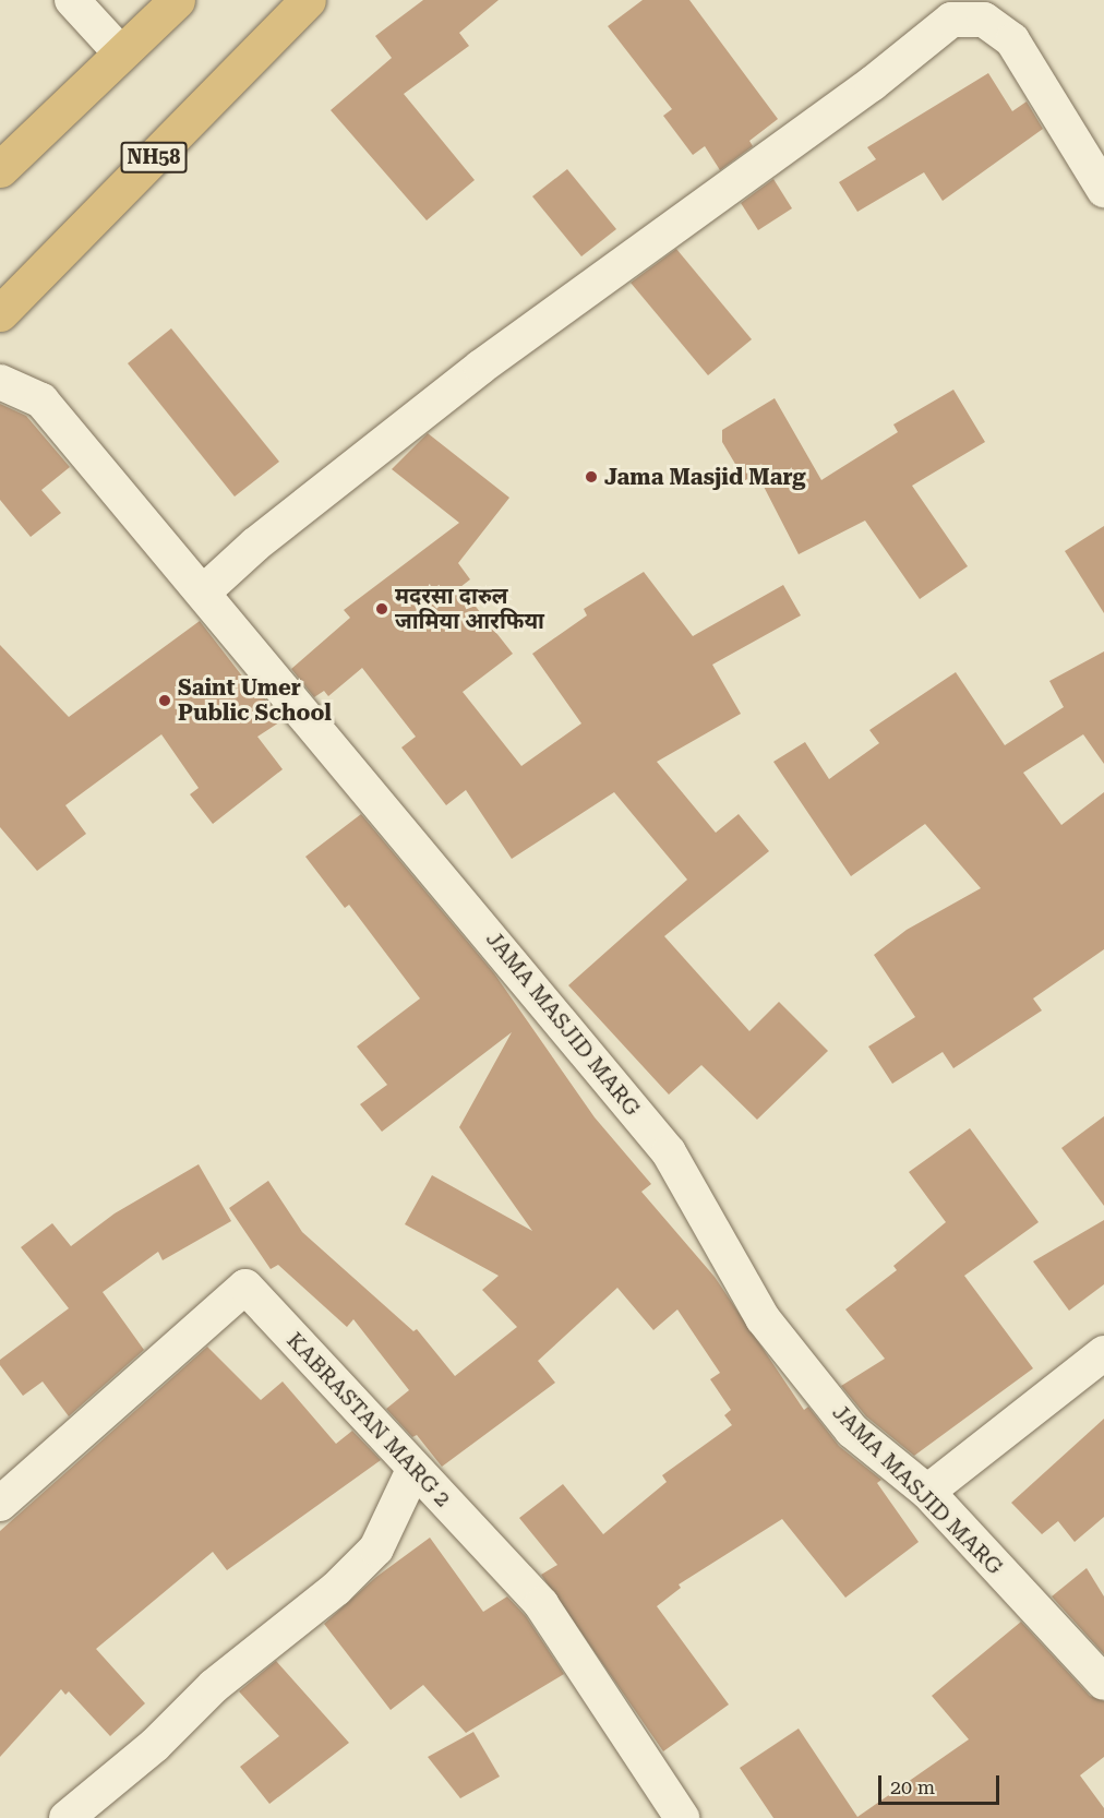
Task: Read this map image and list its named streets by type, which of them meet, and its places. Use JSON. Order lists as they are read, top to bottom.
{
  "streets": {
    "highway": ["NH58"],
    "street": ["JAMA MASJID MARG", "KABRASTAN MARG 2"]
  },
  "places": ["Jama Masjid Marg", "मदरसा दारुल जामिया आरफिया", "Saint Umer Public School"],
  "scale_bar": "20 m"
}
